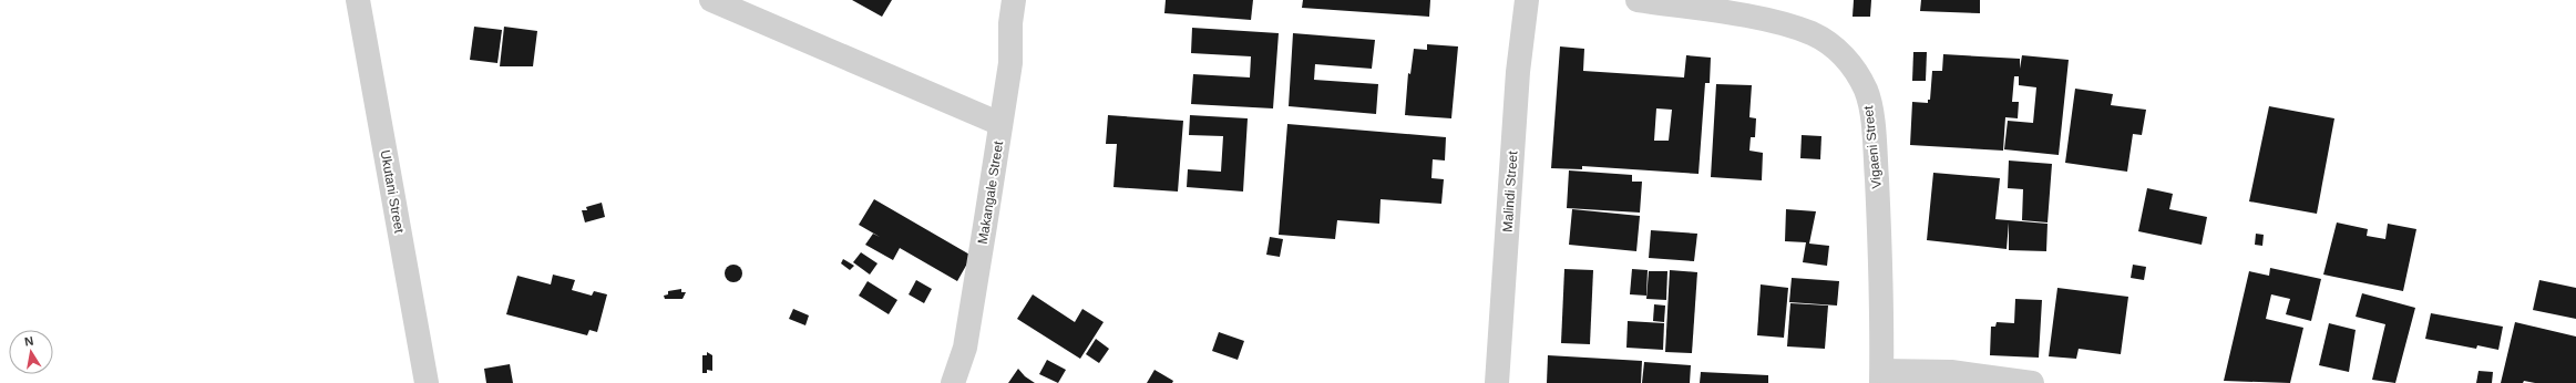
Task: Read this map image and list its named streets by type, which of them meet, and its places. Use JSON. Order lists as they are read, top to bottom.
{
  "streets": {
    "street": [
      "Vigaeni Street",
      "Ukutani Street",
      "Malindi Street",
      "Makangale Street"
    ]
  },
  "north": "top"
}
